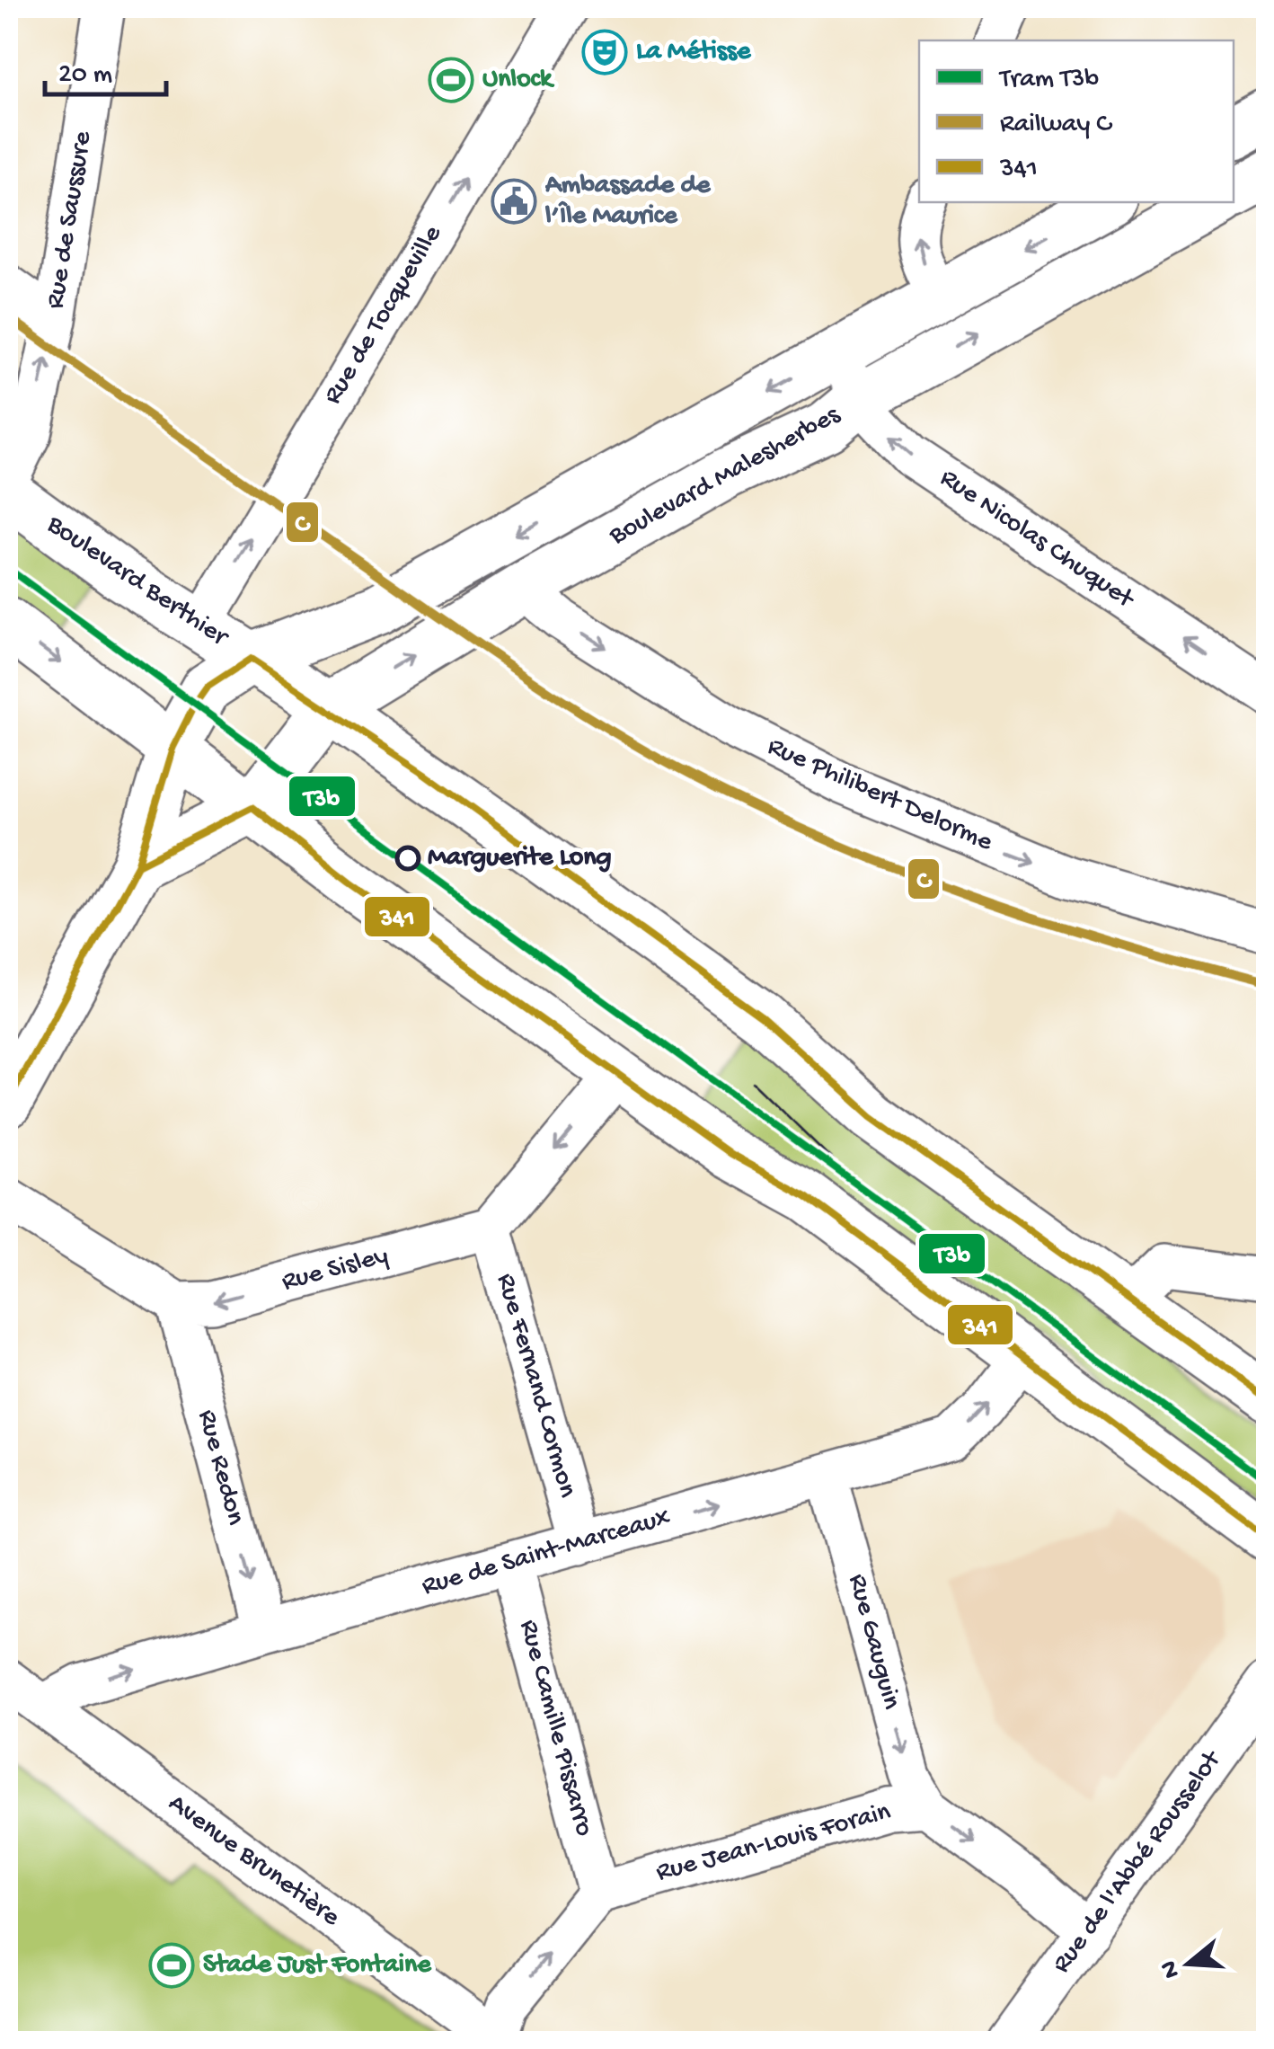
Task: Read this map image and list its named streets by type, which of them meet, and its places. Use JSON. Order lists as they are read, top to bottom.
{
  "streets": {
    "main road": ["Boulevard Malesherbes", "Boulevard Berthier"],
    "street": [
      "Rue de Saussure",
      "Rue de Tocqueville",
      "Rue Nicolas Chuquet",
      "Rue Philibert Delorme",
      "Rue Sisley",
      "Rue Fernand Cormon",
      "Rue Redon",
      "Rue de Saint-Marceaux",
      "Rue Gauguin",
      "Rue Camille Pissarro",
      "Rue Jean-Louis Forain",
      "Avenue Brunetière",
      "Rue de l'Abbé Rousselot"
    ]
  },
  "crossings": [
    ["Rue de Tocqueville", "Boulevard Berthier"],
    ["Boulevard Malesherbes", "Rue Nicolas Chuquet"],
    ["Boulevard Malesherbes", "Boulevard Berthier"],
    ["Boulevard Malesherbes", "Rue Philibert Delorme"],
    ["Rue Sisley", "Rue Fernand Cormon"],
    ["Rue Sisley", "Rue Redon"],
    ["Rue Fernand Cormon", "Rue de Saint-Marceaux"],
    ["Rue Redon", "Rue de Saint-Marceaux"],
    ["Rue de Saint-Marceaux", "Rue Gauguin"],
    ["Rue de Saint-Marceaux", "Rue Camille Pissarro"],
    ["Rue de Saint-Marceaux", "Avenue Brunetière"],
    ["Rue Gauguin", "Rue Jean-Louis Forain"],
    ["Rue Camille Pissarro", "Rue Jean-Louis Forain"],
    ["Rue Jean-Louis Forain", "Rue de l'Abbé Rousselot"]
  ],
  "one_way": [
    "Rue de Tocqueville",
    "Rue Nicolas Chuquet",
    "Rue Philibert Delorme",
    "Rue Sisley",
    "Rue Redon",
    "Rue de Saint-Marceaux",
    "Rue Gauguin",
    "Rue Jean-Louis Forain"
  ],
  "places": {
    "theatre": ["La Métisse"],
    "sports": ["Unlock", "Stade Just Fontaine"],
    "public building": ["Ambassade de l’Île Maurice"],
    "other": ["Marguerite Long"]
  },
  "lines": ["rail line C", "tram line T3b", "transit line 341"],
  "legend": ["Tram T3b", "Railway C", "341"],
  "scale_bar": "20 m",
  "north": "left"
}
